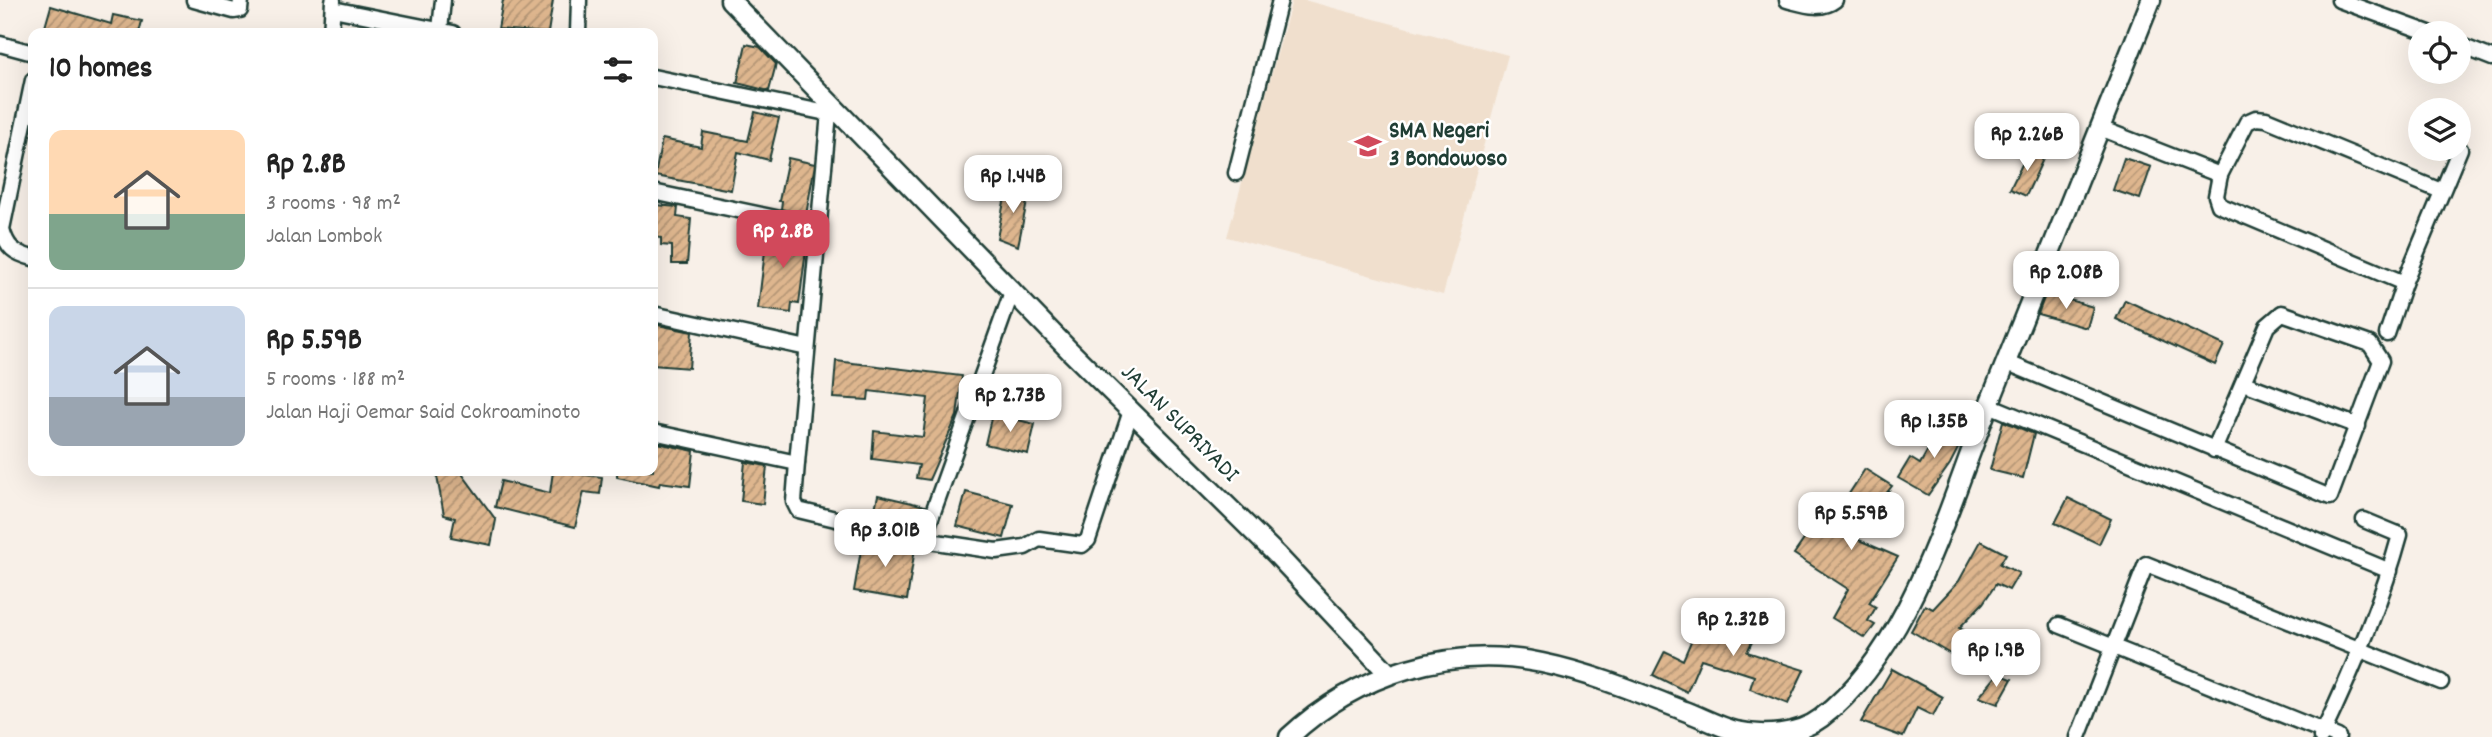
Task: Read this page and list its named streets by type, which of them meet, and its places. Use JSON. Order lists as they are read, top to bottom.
{
  "streets": {
    "street": ["JALAN SUPRIYADI"]
  },
  "places": {
    "school or university": ["SMA Negeri 3 Bondowoso"]
  },
  "page": {
    "heading": "10 homes",
    "list": [
      {
        "name": "Rp 2.8B",
        "note": "3 rooms · 98 m² · Jalan Lombok"
      },
      {
        "name": "Rp 5.59B",
        "note": "5 rooms · 188 m² · Jalan Haji Oemar Said Cokroaminoto"
      }
    ],
    "price": [
      "Rp 2.26B",
      "Rp 1.44B",
      "Rp 2.8B",
      "Rp 2.08B",
      "Rp 2.73B",
      "Rp 1.35B",
      "Rp 5.59B",
      "Rp 3.01B",
      "Rp 2.32B",
      "Rp 1.9B"
    ]
  }
}
